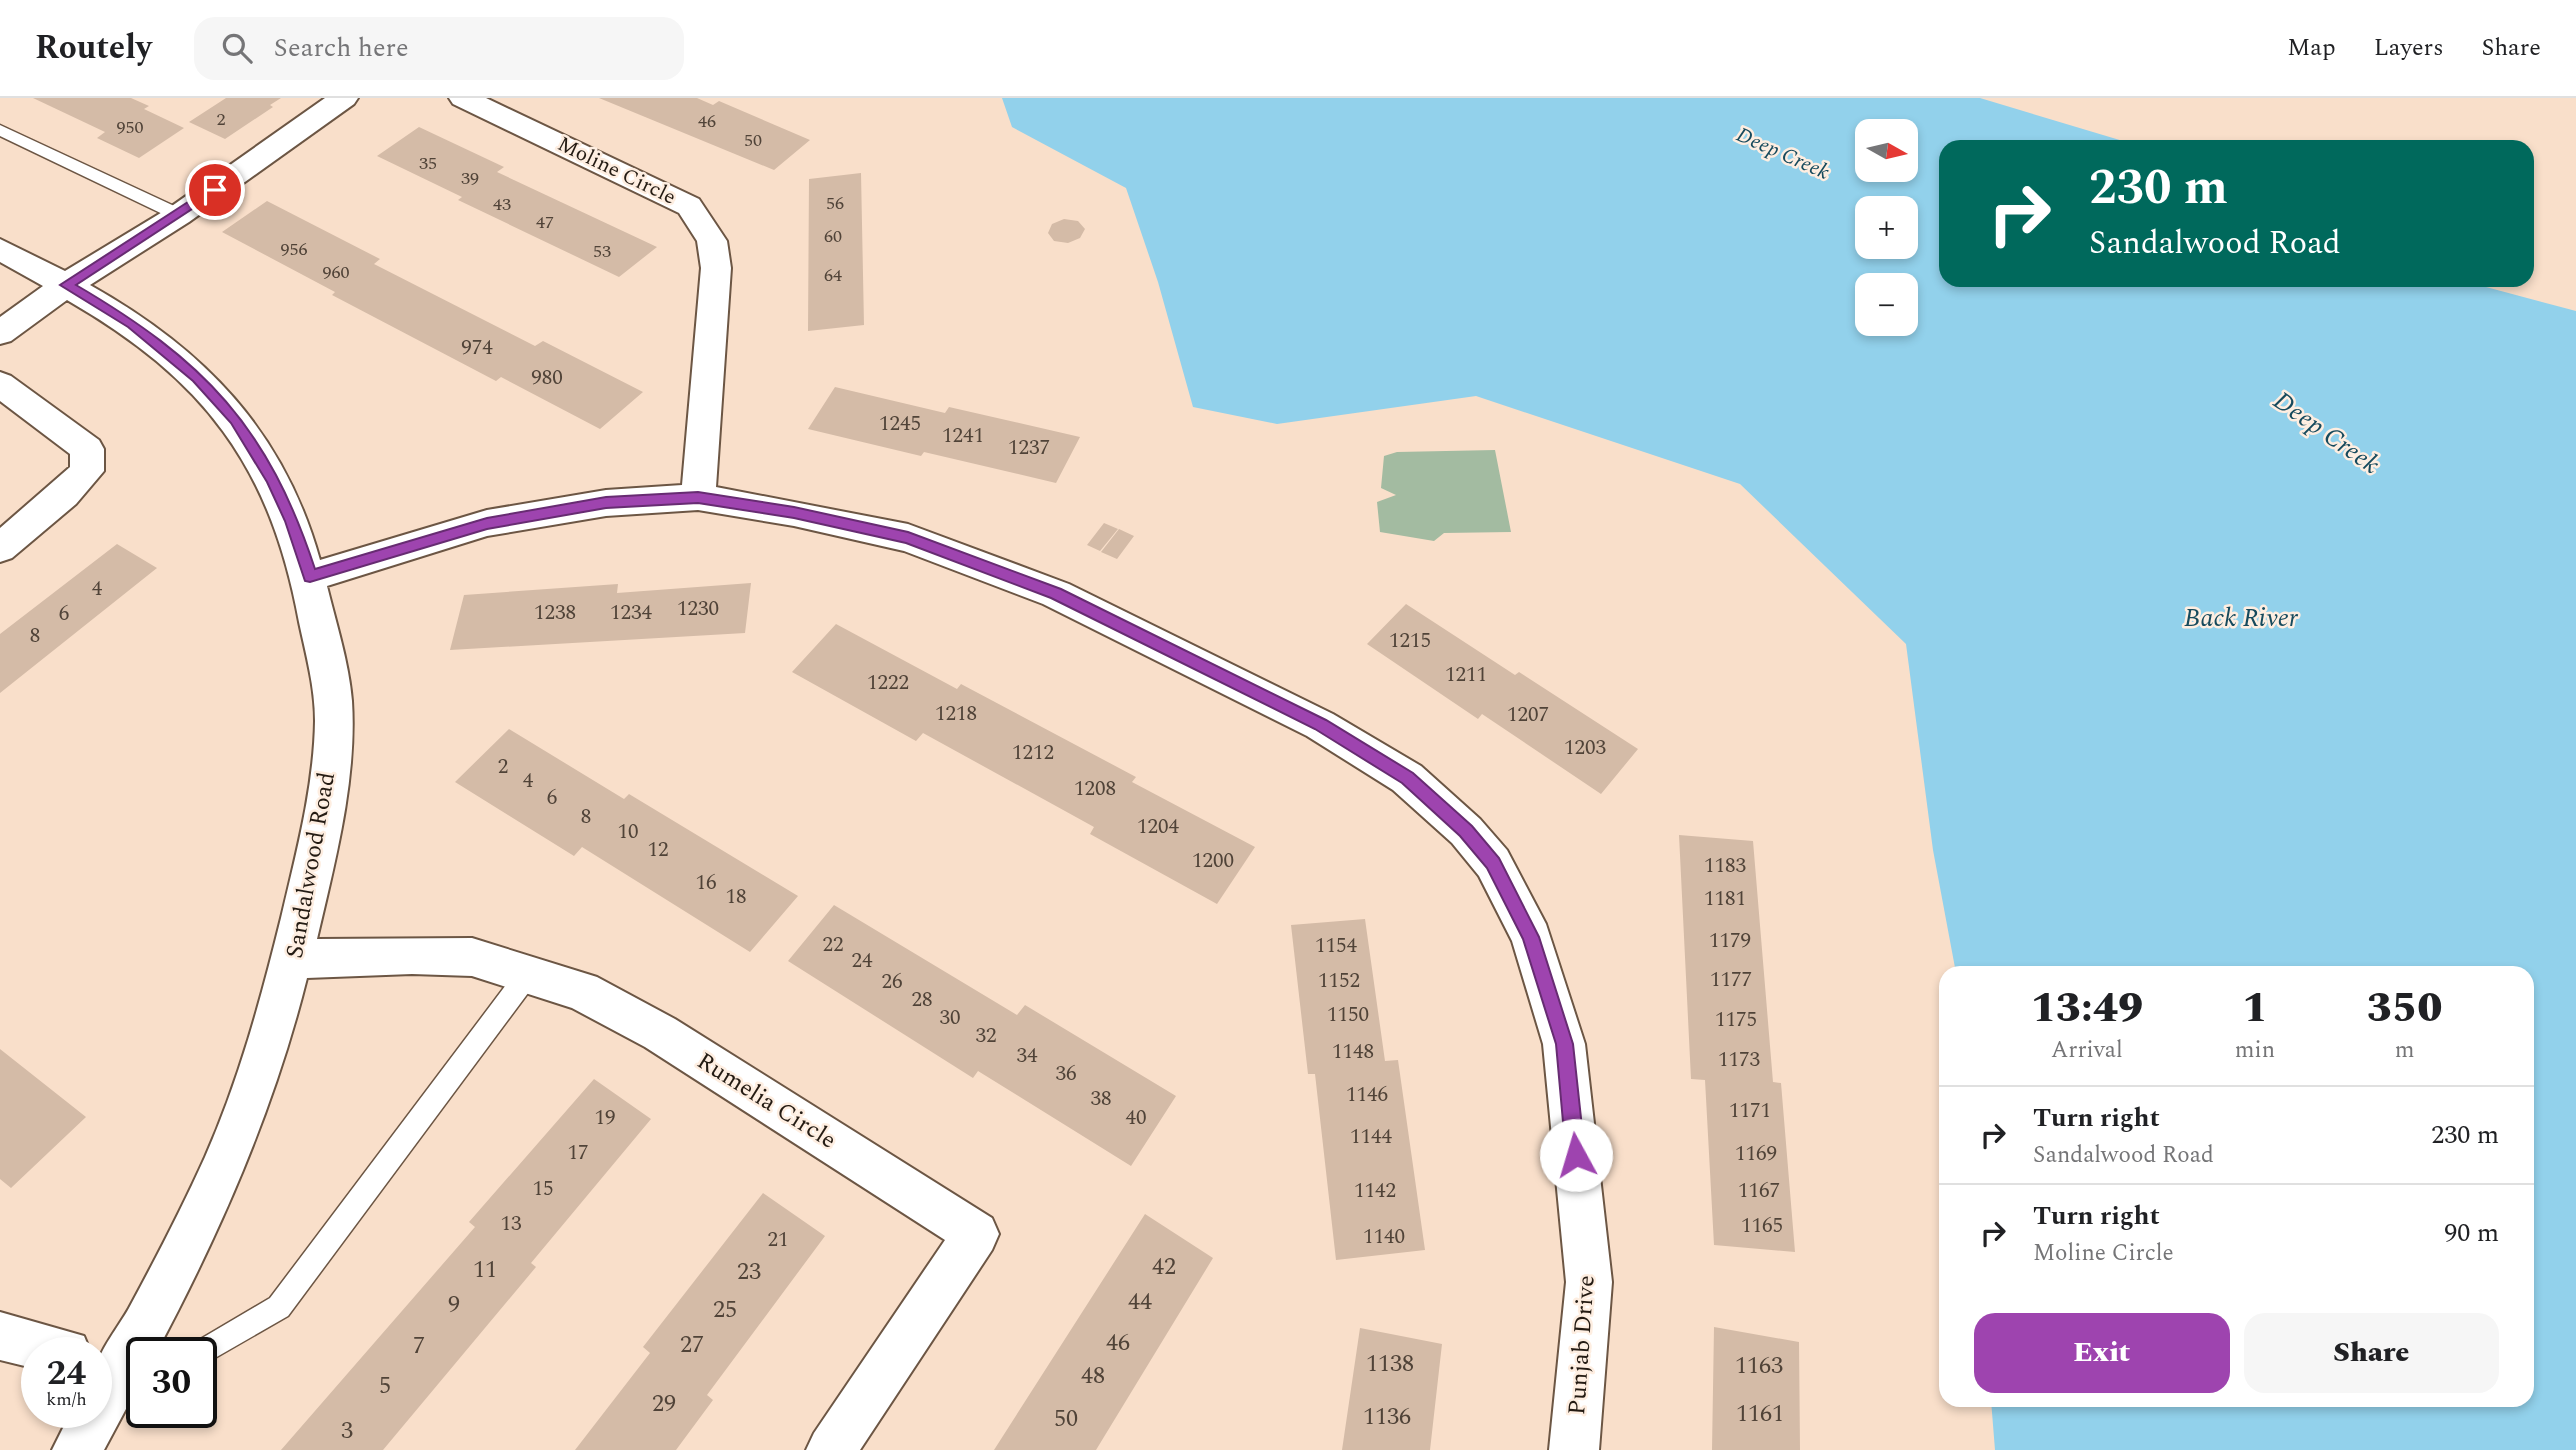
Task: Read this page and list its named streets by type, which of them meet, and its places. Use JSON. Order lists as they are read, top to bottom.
{
  "streets": {
    "street": [
      "Moline Circle",
      "Sandalwood Road",
      "Rumelia Circle",
      "Punjab Drive"
    ]
  },
  "crossings": [
    ["Moline Circle", "Punjab Drive"],
    ["Sandalwood Road", "Rumelia Circle"],
    ["Sandalwood Road", "Punjab Drive"]
  ],
  "water": ["Deep Creek", "Back River"],
  "house_numbers": [
    "2",
    "46",
    "950",
    "50",
    "35",
    "39",
    "56",
    "43",
    "47",
    "60",
    "956",
    "53",
    "960",
    "64",
    "974",
    "980",
    "1245",
    "1241",
    "1237",
    "4",
    "1230",
    "1238",
    "1234",
    "6",
    "8",
    "1215",
    "1211",
    "1222",
    "1218",
    "1207",
    "1203",
    "1212",
    "2",
    "4",
    "1208",
    "6",
    "8",
    "1204",
    "10",
    "12",
    "1200",
    "1183",
    "16",
    "18",
    "1181",
    "1179",
    "22",
    "1154",
    "24",
    "1177",
    "1152",
    "26",
    "28",
    "1150",
    "30",
    "1175",
    "32",
    "1148",
    "34",
    "1173",
    "36",
    "1146",
    "38",
    "1171",
    "19",
    "40",
    "1144",
    "17",
    "1169",
    "15",
    "1142",
    "1167",
    "13",
    "1165",
    "1140",
    "21",
    "42",
    "11",
    "23",
    "44",
    "9",
    "25",
    "46",
    "27",
    "7",
    "1138",
    "1163",
    "48",
    "5",
    "29",
    "1161",
    "1136",
    "50",
    "3"
  ],
  "north": "right",
  "page": {
    "header": "Routely",
    "search": "Search here",
    "nav": ["Map", "Layers", "Share"],
    "map_buttons": ["+", "−"],
    "turn": ["230 m", "Sandalwood Road"],
    "eta": [
      "13:49",
      "Arrival",
      "1",
      "min",
      "350",
      "m"
    ],
    "list": [
      {
        "name": "Turn right",
        "note": "Sandalwood Road",
        "value": "230 m"
      },
      {
        "name": "Turn right",
        "note": "Moline Circle",
        "value": "90 m"
      }
    ],
    "buttons": ["Exit", "Share"],
    "speed": "24 km/h",
    "limit": "30"
  }
}
